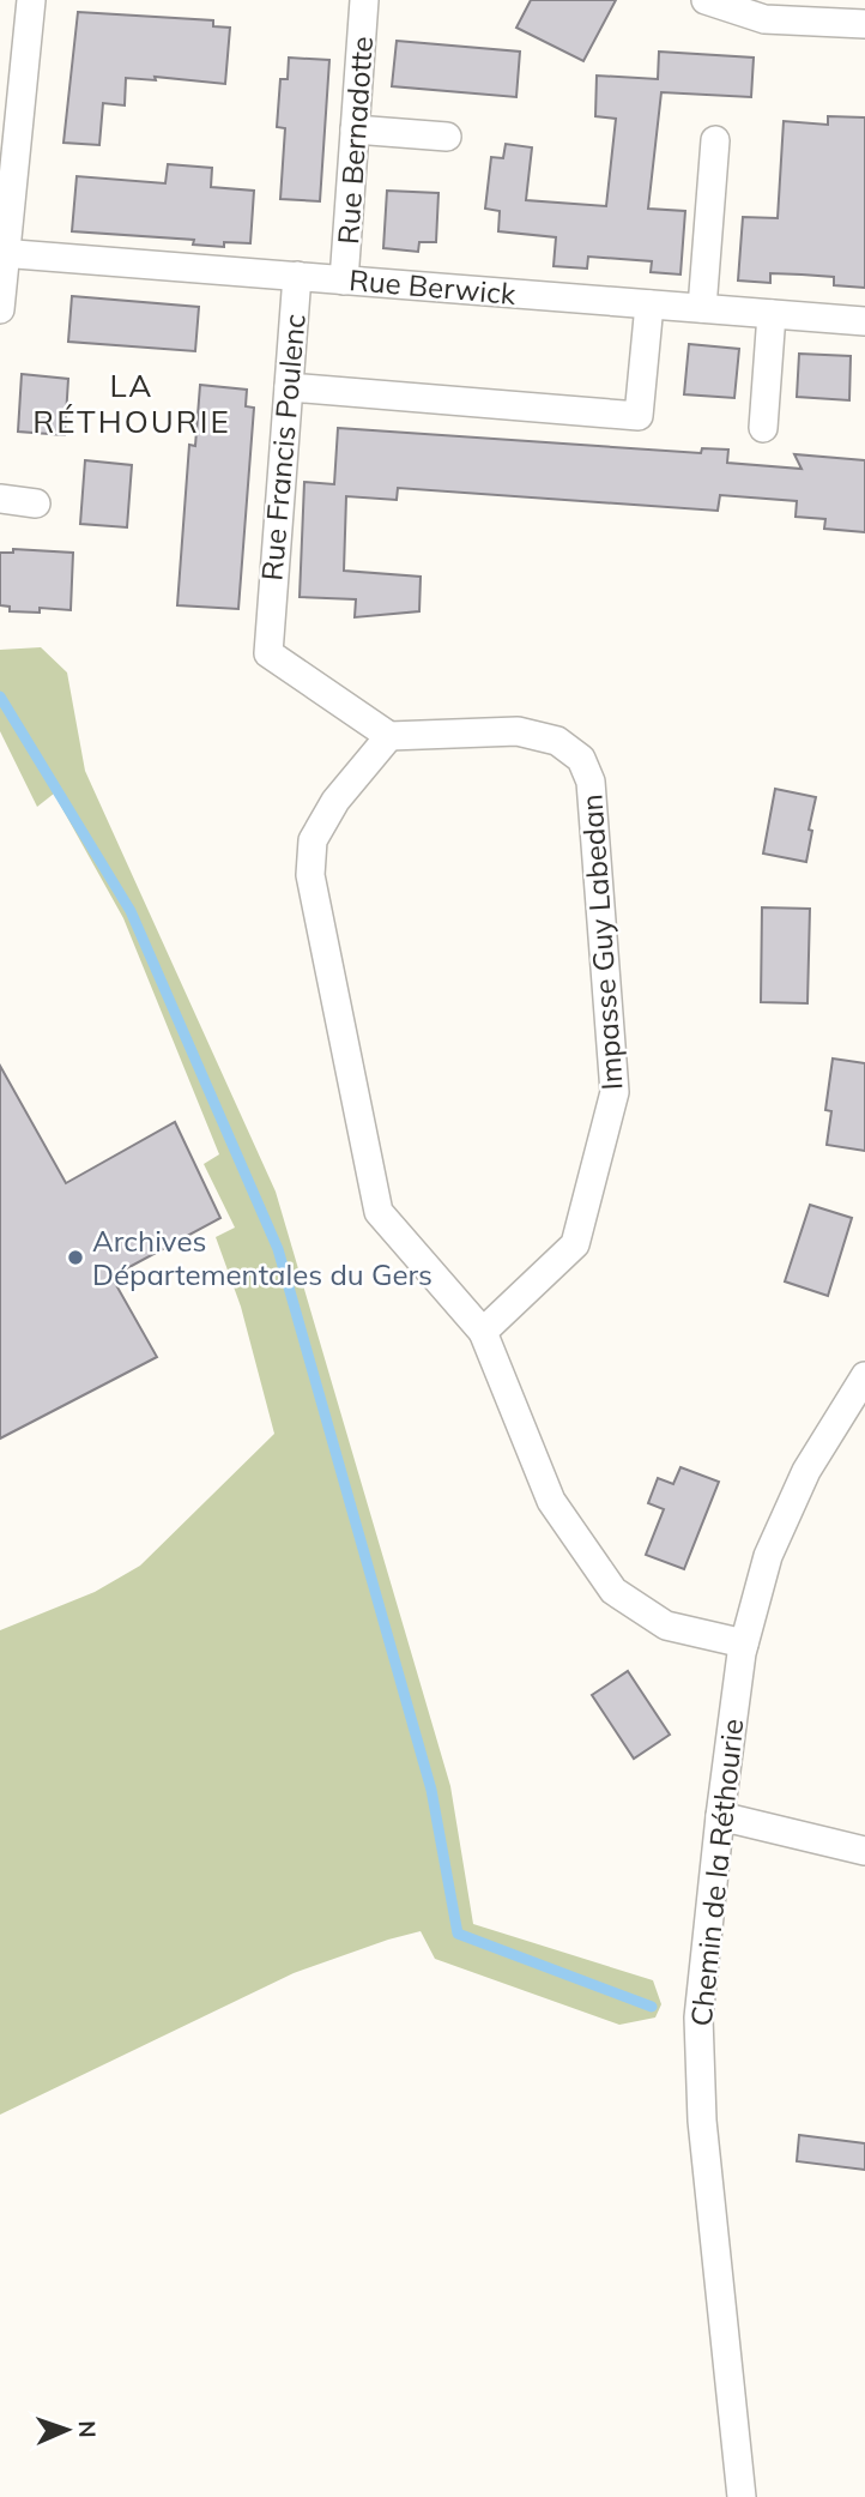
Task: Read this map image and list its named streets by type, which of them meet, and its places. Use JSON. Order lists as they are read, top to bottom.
{
  "streets": {
    "street": [
      "Rue Bernadotte",
      "Rue Berwick",
      "Rue Francis Poulenc",
      "Impasse Guy Labedan",
      "Chemin de la Réthourie"
    ]
  },
  "crossings": [
    ["Rue Bernadotte", "Rue Berwick"],
    ["Rue Berwick", "Rue Francis Poulenc"],
    ["Rue Francis Poulenc", "Impasse Guy Labedan"]
  ],
  "districts": ["LA RÉTHOURIE"],
  "places": ["Archives Départementales du Gers"],
  "north": "right"
}
